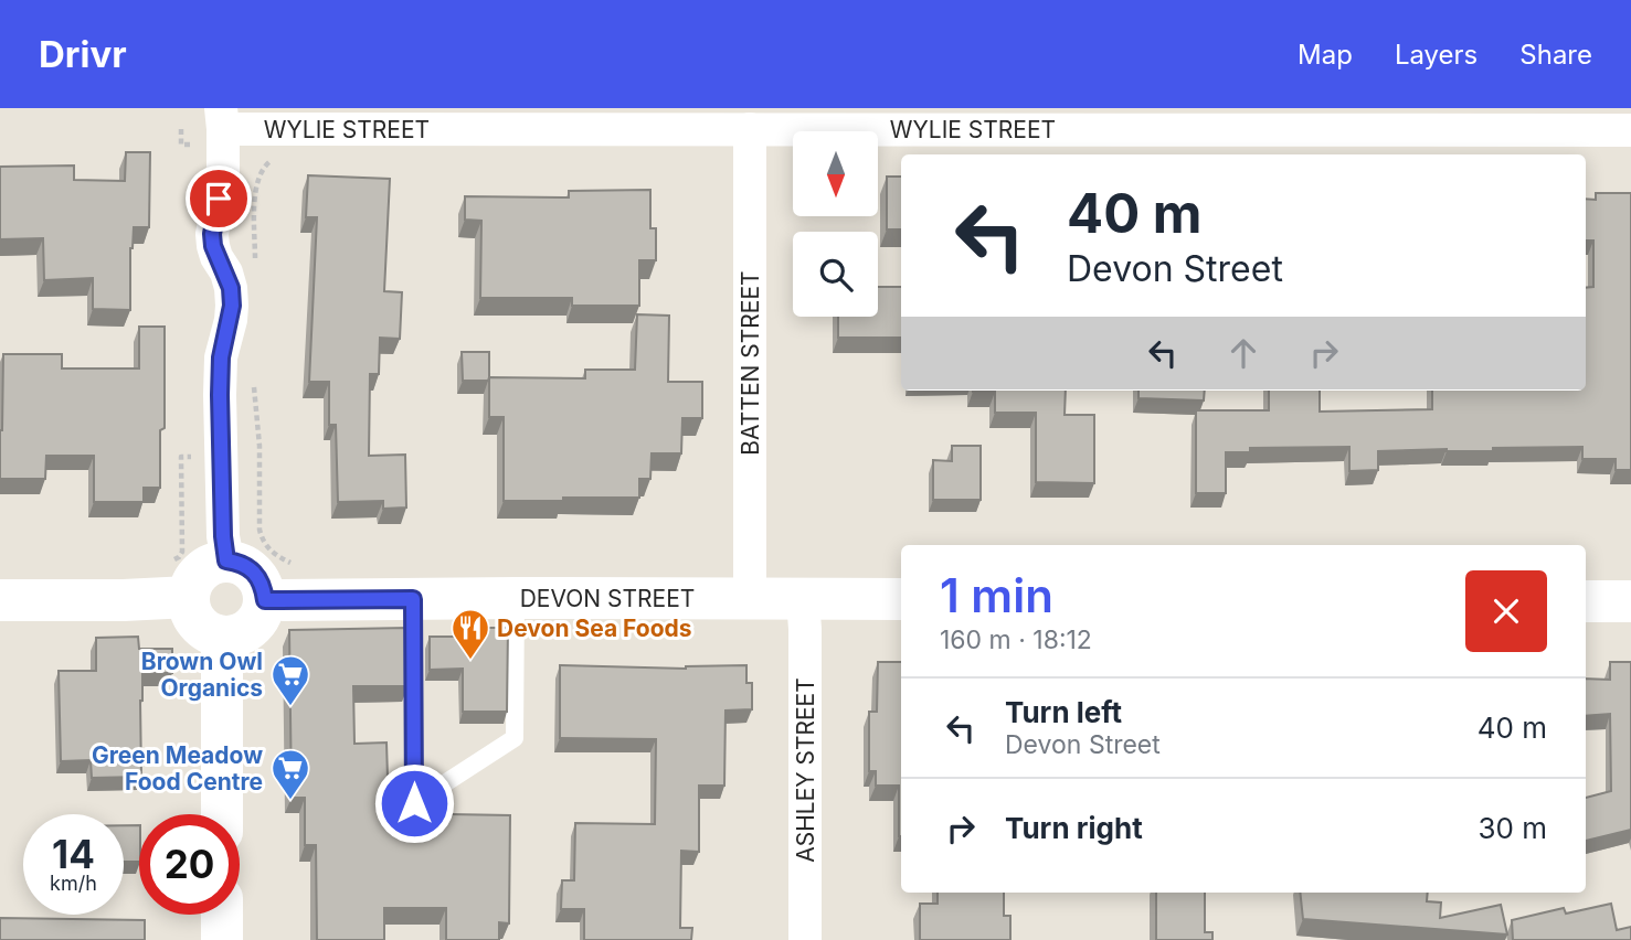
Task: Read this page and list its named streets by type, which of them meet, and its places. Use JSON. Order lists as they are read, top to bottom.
{
  "streets": {
    "main road": ["DEVON STREET"],
    "street": ["WYLIE STREET", "BATTEN STREET", "ASHLEY STREET"]
  },
  "crossings": [
    ["WYLIE STREET", "BATTEN STREET"],
    ["BATTEN STREET", "DEVON STREET"],
    ["DEVON STREET", "ASHLEY STREET"]
  ],
  "places": {
    "restaurant": ["Devon Sea Foods"],
    "supermarket": ["Brown Owl Organics", "Green Meadow Food Centre"]
  },
  "north": "bottom",
  "page": {
    "header": "Drivr",
    "nav": ["Map", "Layers", "Share"],
    "turn": ["40 m", "Devon Street"],
    "heading": ["1 min", "160 m · 18:12"],
    "list": [
      {
        "name": "Turn left",
        "note": "Devon Street",
        "value": "40 m"
      },
      {
        "name": "Turn right",
        "value": "30 m"
      }
    ],
    "speed": "14 km/h",
    "limit": "20"
  }
}
